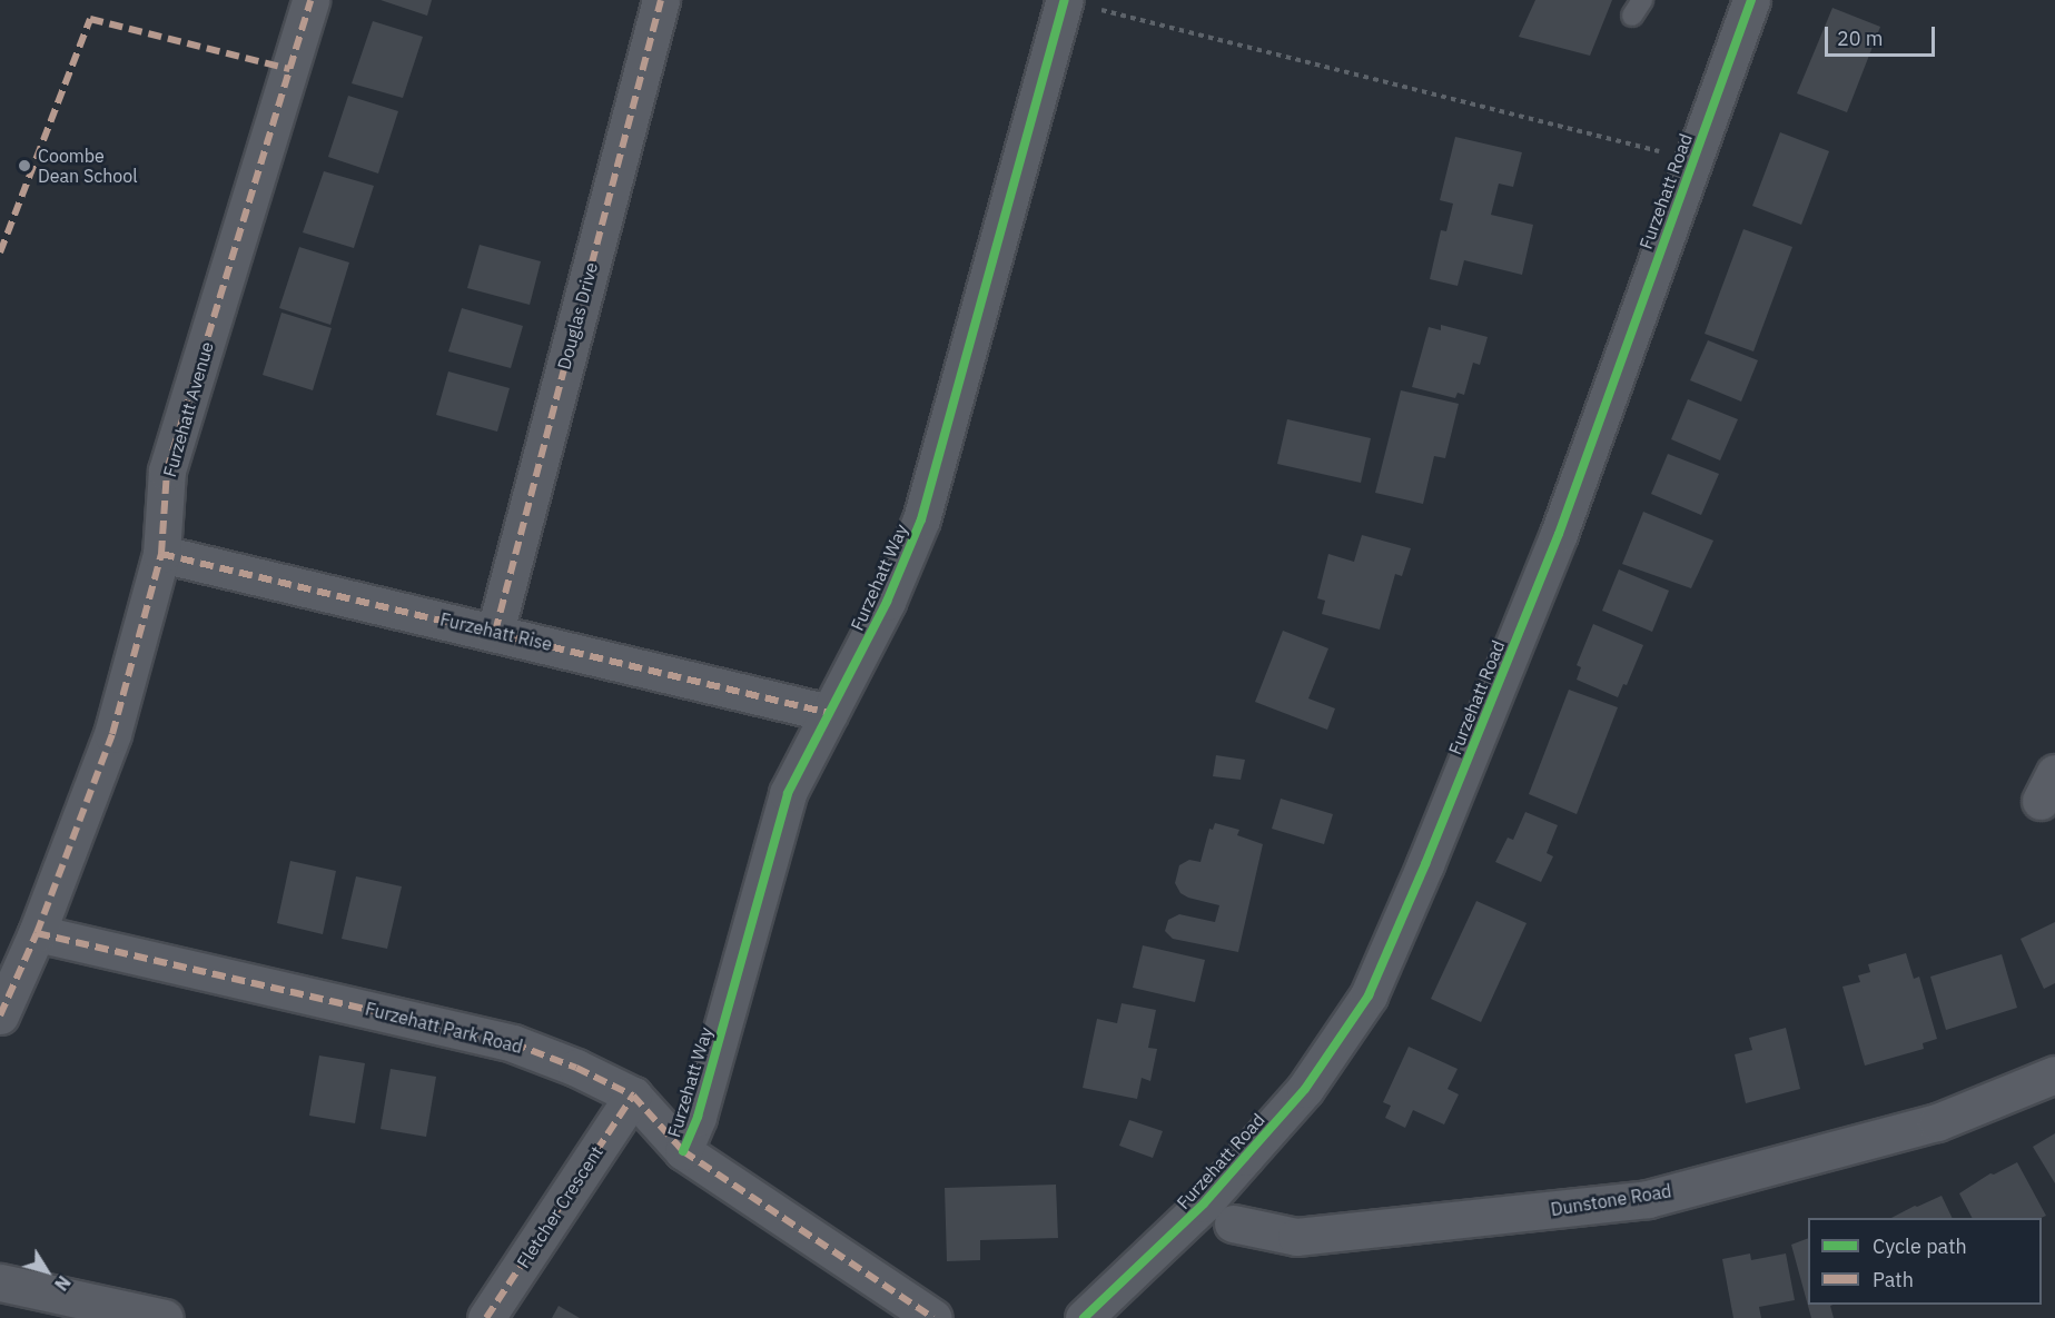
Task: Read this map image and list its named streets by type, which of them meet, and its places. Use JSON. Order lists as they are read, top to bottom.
{
  "streets": {
    "street": [
      "Furzehatt Road",
      "Douglas Drive",
      "Furzehatt Avenue",
      "Furzehatt Way",
      "Furzehatt Rise",
      "Furzehatt Park Road",
      "Dunstone Road",
      "Fletcher Crescent"
    ]
  },
  "crossings": [
    ["Douglas Drive", "Furzehatt Rise"],
    ["Furzehatt Avenue", "Furzehatt Rise"],
    ["Furzehatt Avenue", "Furzehatt Park Road"],
    ["Furzehatt Way", "Furzehatt Rise"],
    ["Furzehatt Way", "Furzehatt Park Road"],
    ["Furzehatt Park Road", "Fletcher Crescent"]
  ],
  "places": ["Coombe Dean School"],
  "legend": ["Cycle path", "Path"],
  "scale_bar": "20 m",
  "north": "bottom right"
}
